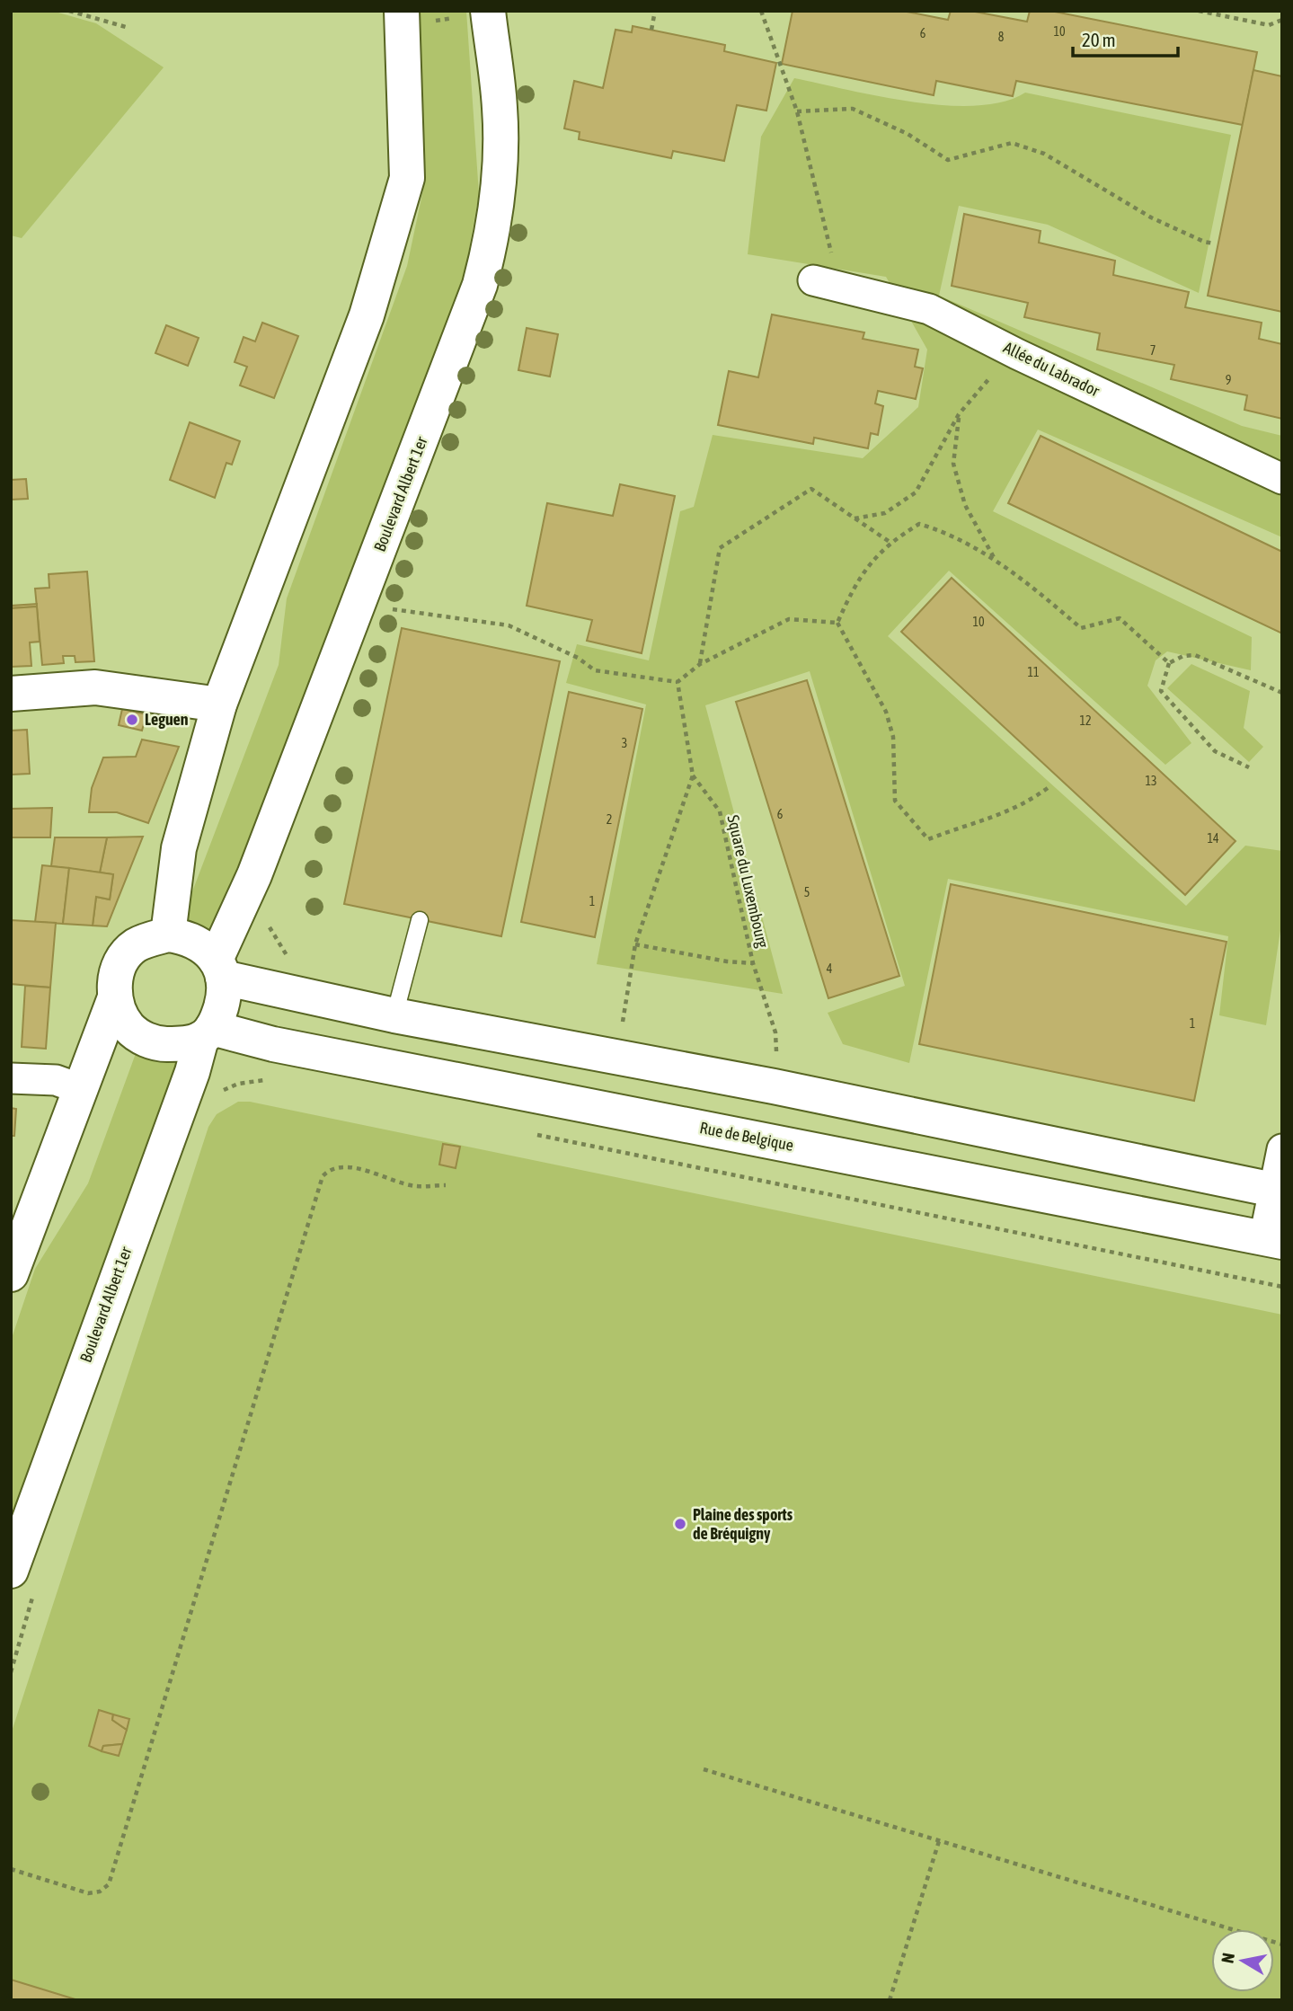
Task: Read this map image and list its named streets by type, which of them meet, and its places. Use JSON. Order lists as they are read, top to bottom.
{
  "streets": {
    "main road": ["Boulevard Albert 1er", "Rue de Belgique"],
    "street": ["Allée du Labrador"],
    "path": ["Square du Luxembourg"]
  },
  "crossings": [
    ["Boulevard Albert 1er", "Rue de Belgique"]
  ],
  "places": ["Leguen", "Plaine des sports de Bréquigny"],
  "house_numbers": [
    "10",
    "6",
    "8",
    "7",
    "9",
    "10",
    "11",
    "12",
    "3",
    "13",
    "6",
    "2",
    "14",
    "5",
    "1",
    "4",
    "1"
  ],
  "scale_bar": "20 m",
  "north": "left"
}
